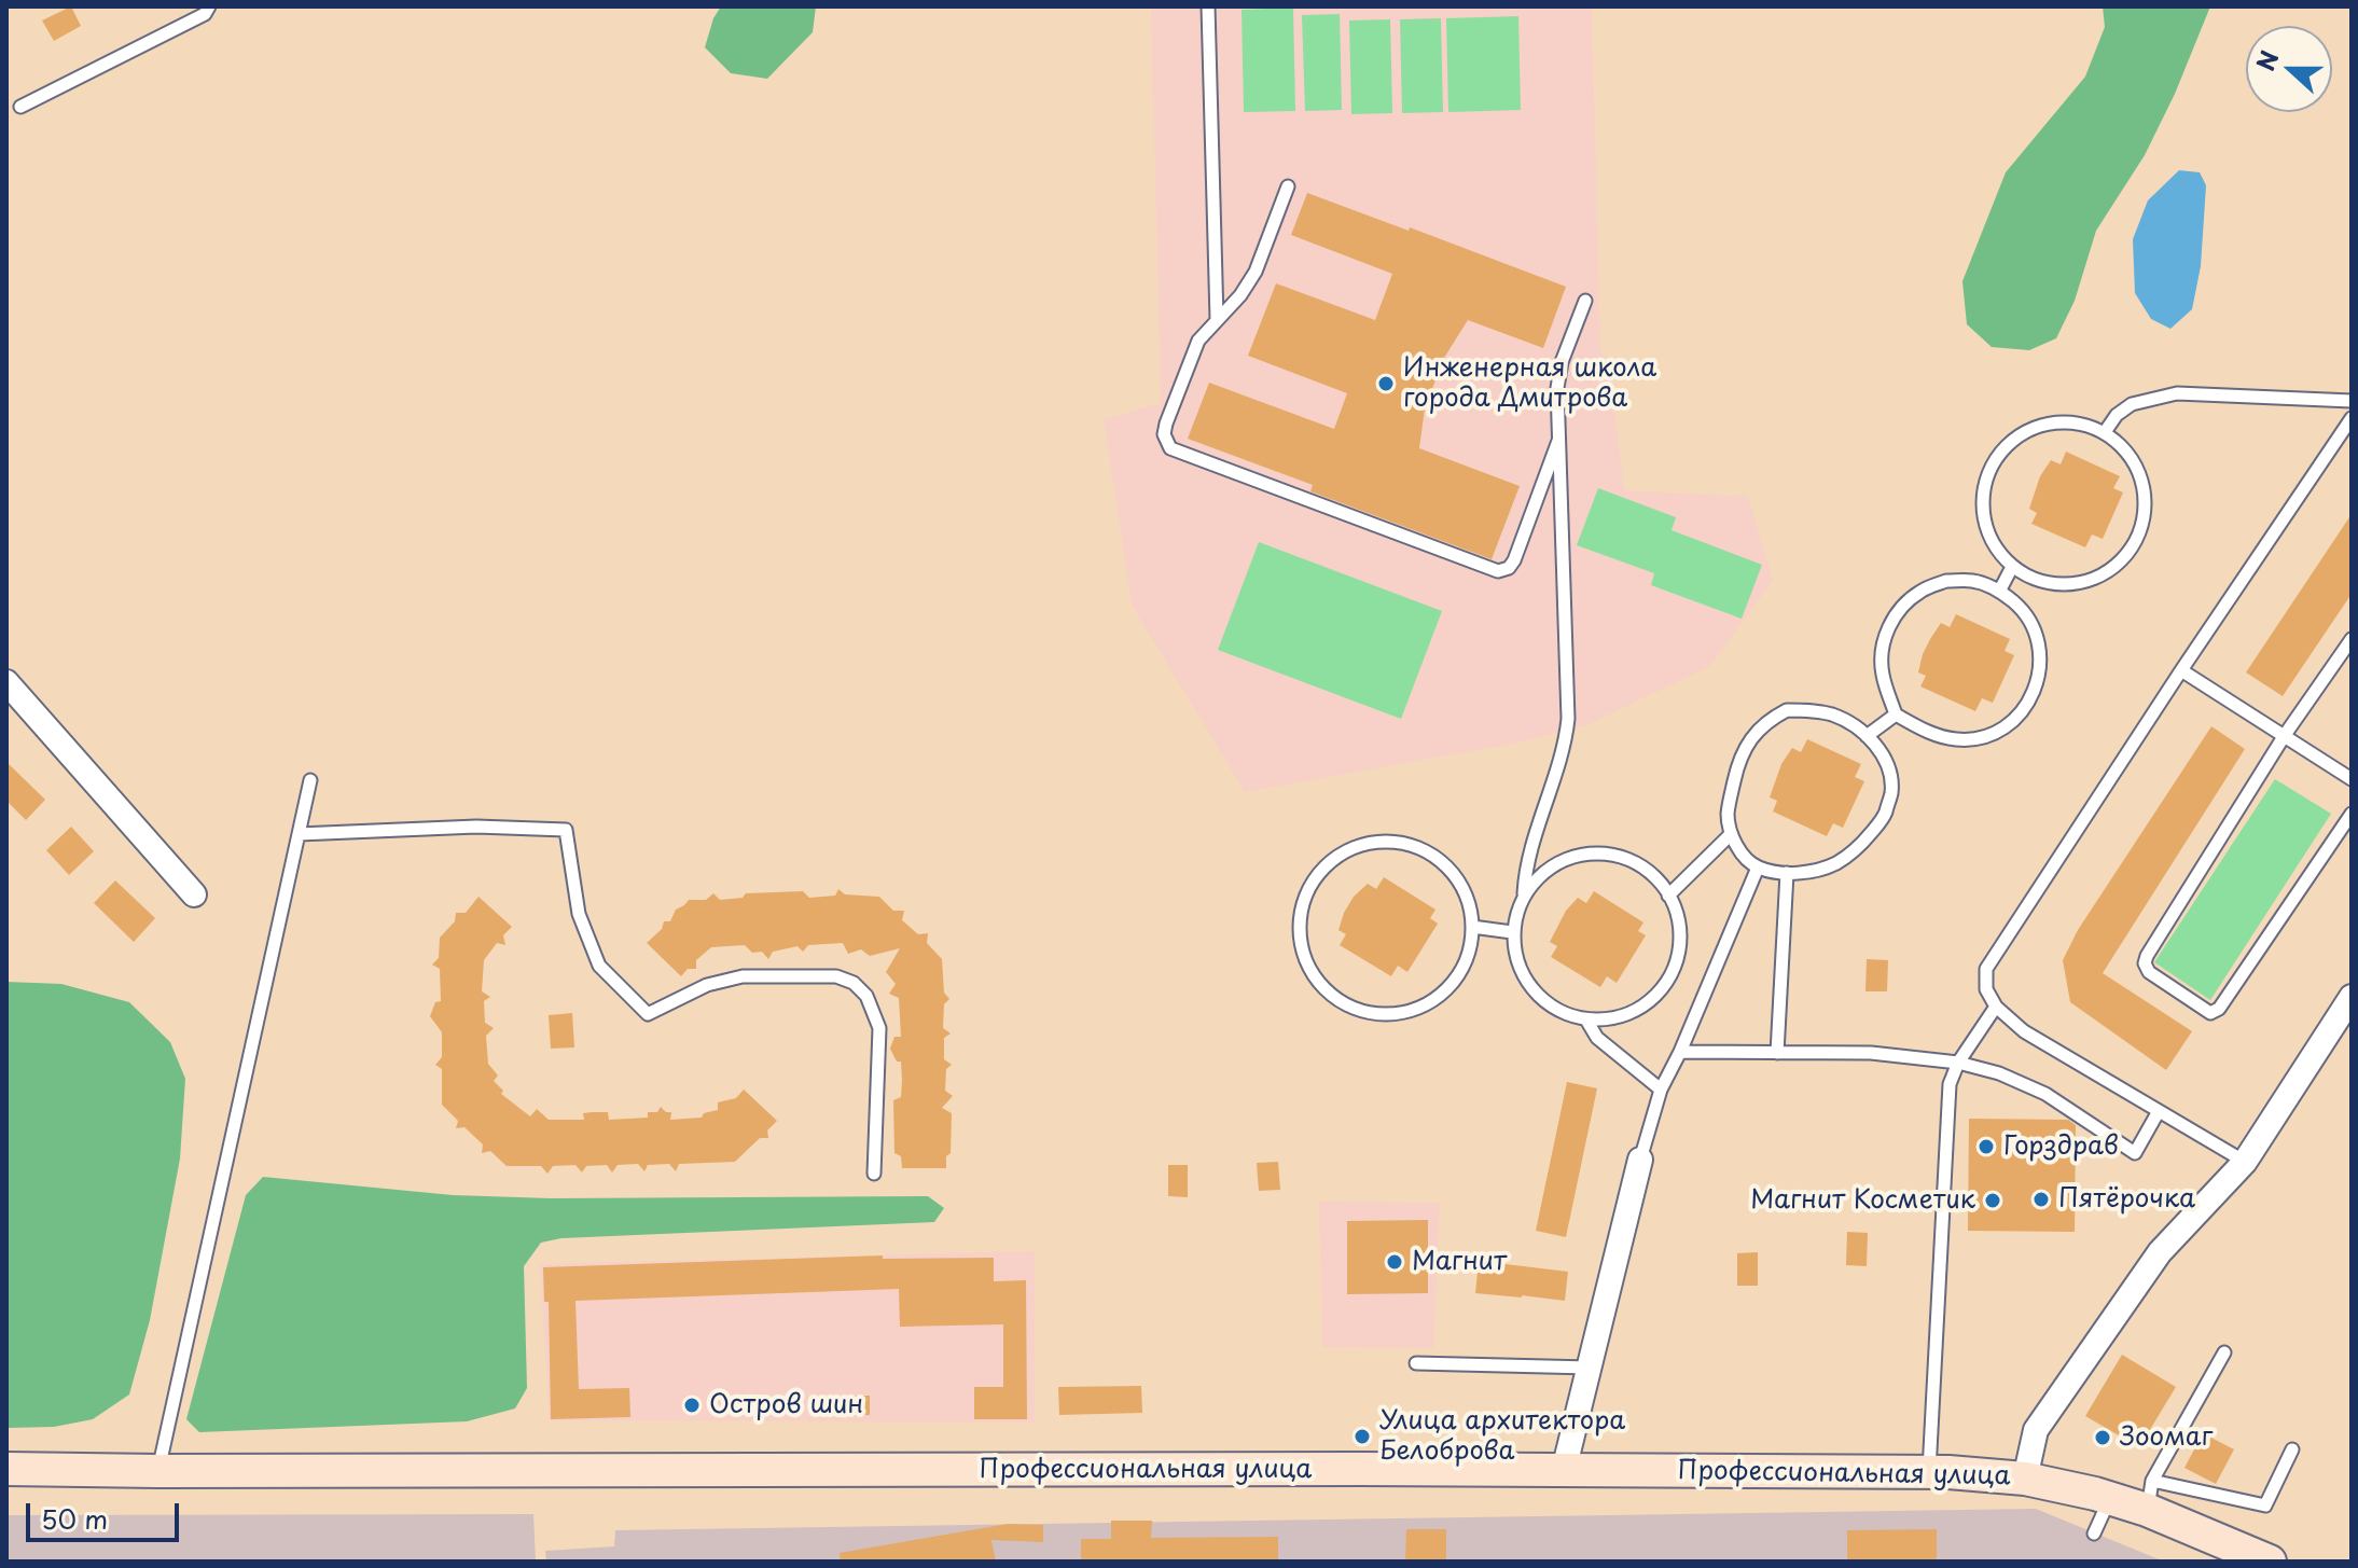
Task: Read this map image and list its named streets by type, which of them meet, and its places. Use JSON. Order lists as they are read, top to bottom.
{
  "streets": {
    "main road": ["Профессиональная улица"]
  },
  "places": [
    "Инженерная школа города Дмитрова",
    "Горздрав",
    "Пятёрочка",
    "Магнит Косметик",
    "Магнит",
    "Остров шин",
    "Улица архитектора Белоброва",
    "Зоомаг"
  ],
  "scale_bar": "50 m",
  "north": "left"
}
